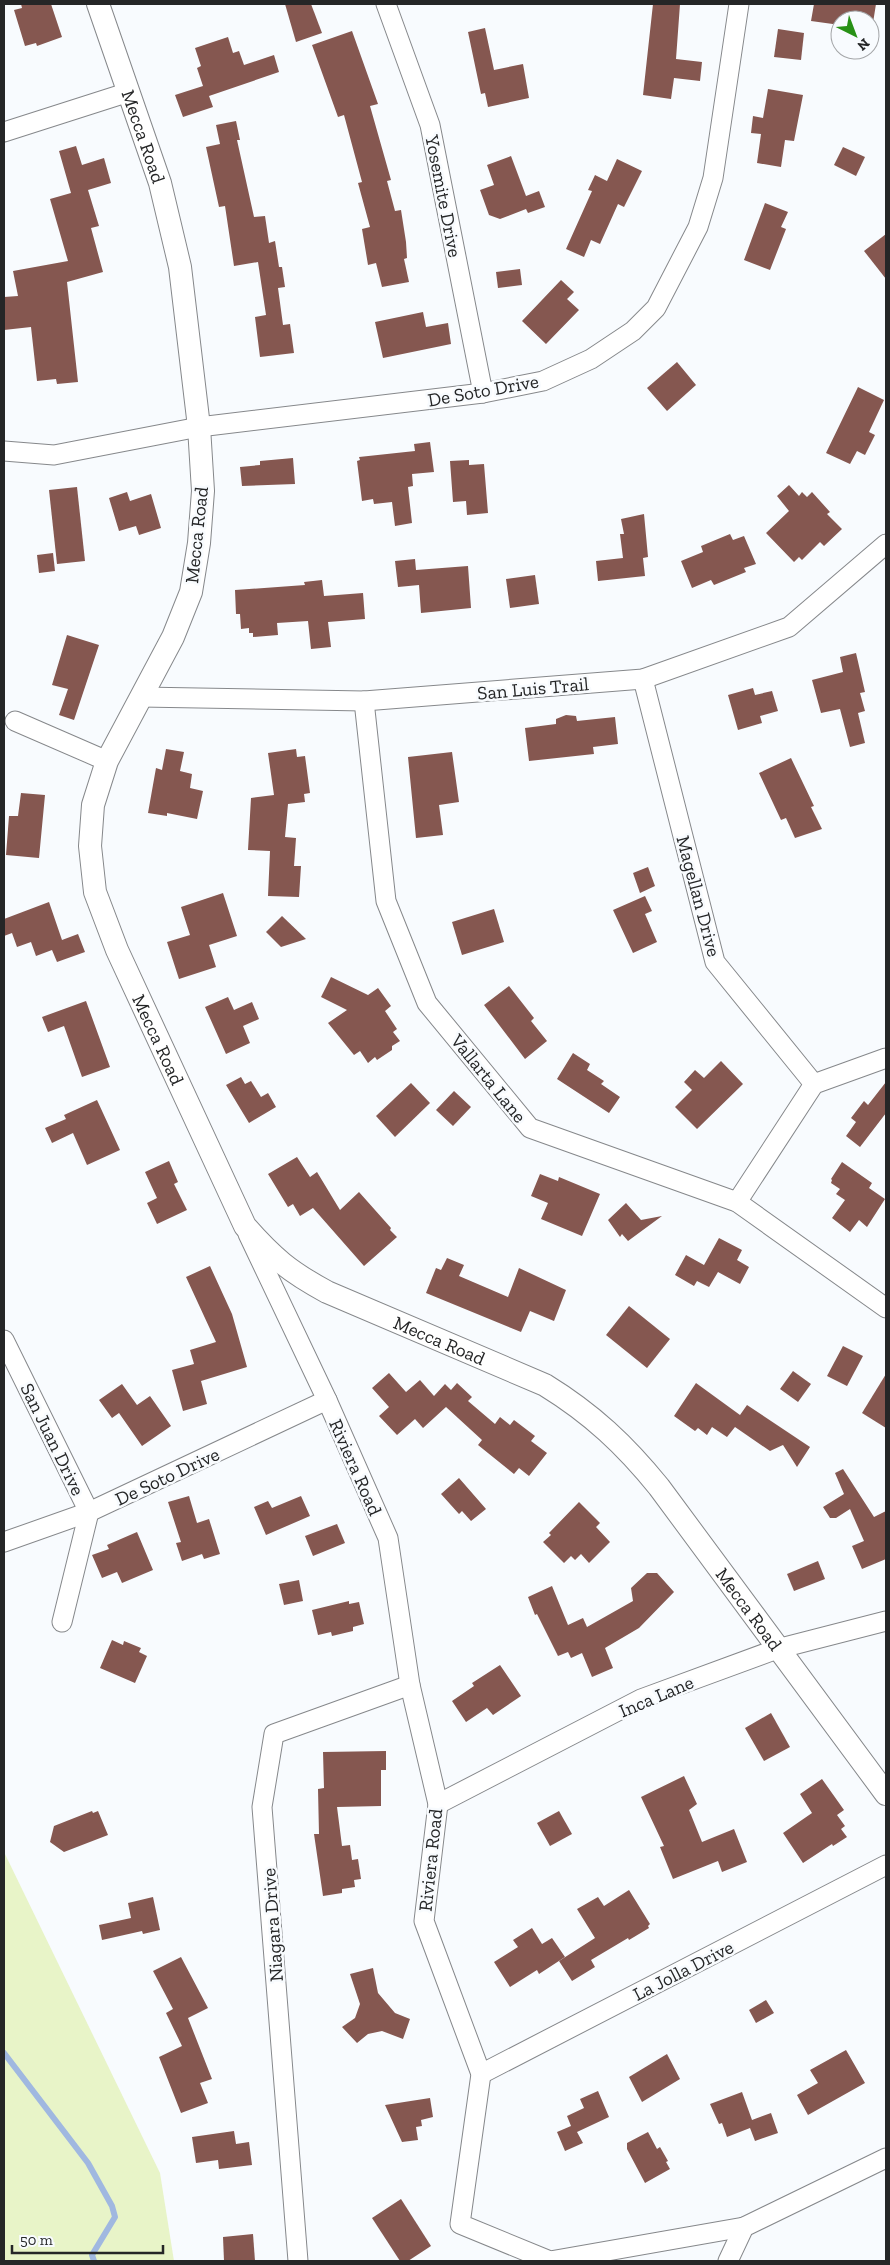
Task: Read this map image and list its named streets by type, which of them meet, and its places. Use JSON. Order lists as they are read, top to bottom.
{
  "streets": {
    "street": [
      "Mecca Road",
      "Yosemite Drive",
      "De Soto Drive",
      "San Luis Trail",
      "Magellan Drive",
      "Vallarta Lane",
      "San Juan Drive",
      "Riviera Road",
      "Inca Lane",
      "Niagara Drive",
      "La Jolla Drive"
    ]
  },
  "crossings": [
    ["Mecca Road", "De Soto Drive"],
    ["Mecca Road", "San Luis Trail"],
    ["Mecca Road", "Riviera Road"],
    ["Mecca Road", "Inca Lane"],
    ["Yosemite Drive", "De Soto Drive"],
    ["De Soto Drive", "San Juan Drive"],
    ["De Soto Drive", "Riviera Road"],
    ["San Luis Trail", "Magellan Drive"],
    ["San Luis Trail", "Vallarta Lane"],
    ["Riviera Road", "Inca Lane"],
    ["Riviera Road", "Niagara Drive"],
    ["Riviera Road", "La Jolla Drive"]
  ],
  "scale_bar": "50 m",
  "north": "bottom right"
}
